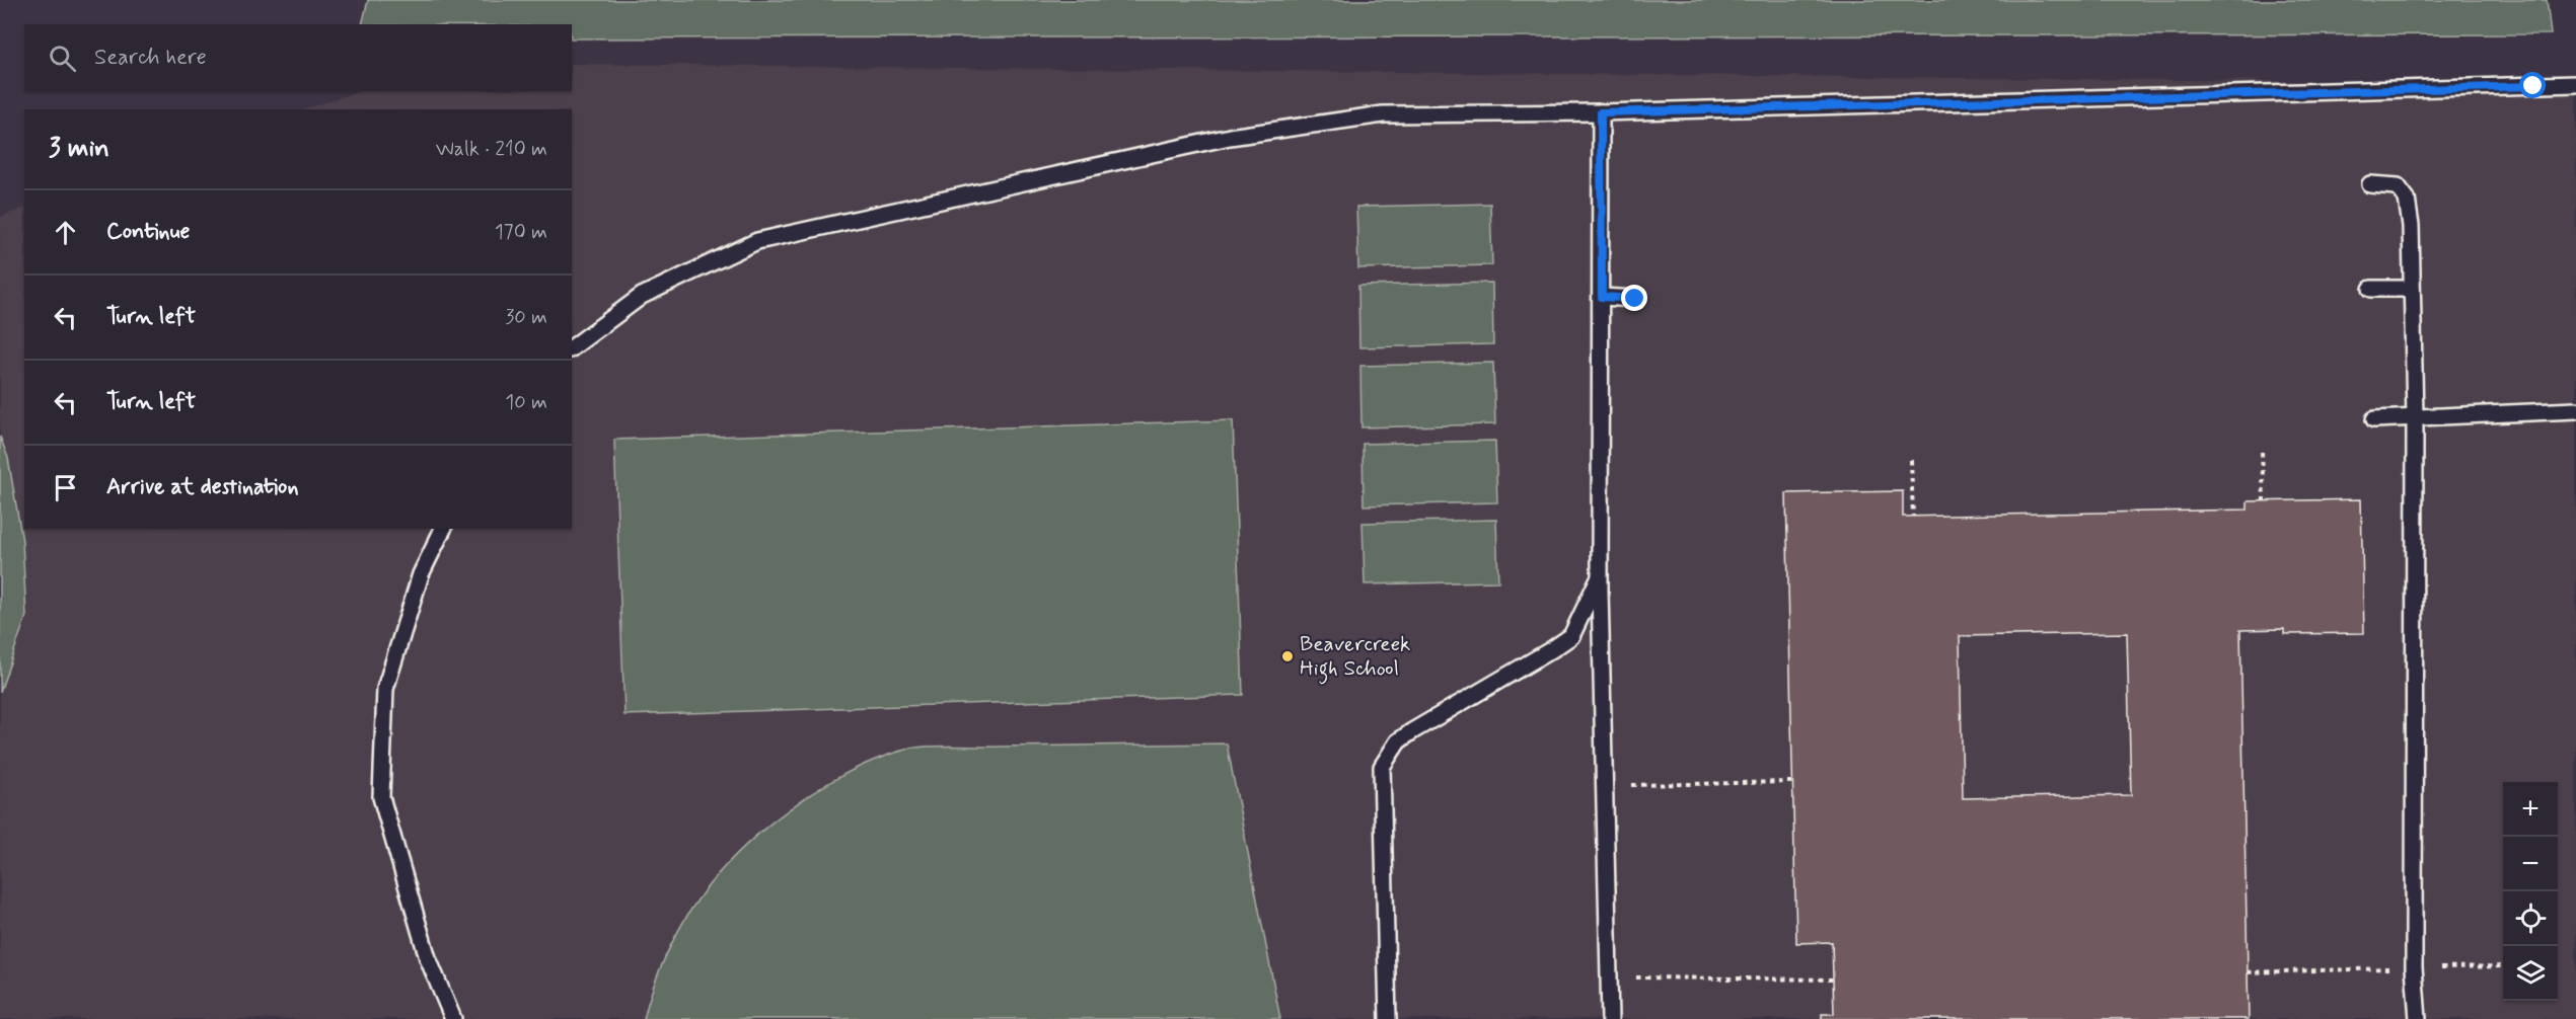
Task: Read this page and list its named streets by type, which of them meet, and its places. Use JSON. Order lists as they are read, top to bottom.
{
  "places": ["Beavercreek High School"],
  "page": {
    "search": "Search here",
    "heading": ["3 min", "Walk · 210 m"],
    "list": [
      ["Continue", "170 m"],
      ["Turn left", "30 m"],
      ["Turn left", "10 m"],
      "Arrive at destination"
    ],
    "map_buttons": ["+", "−"]
  }
}
